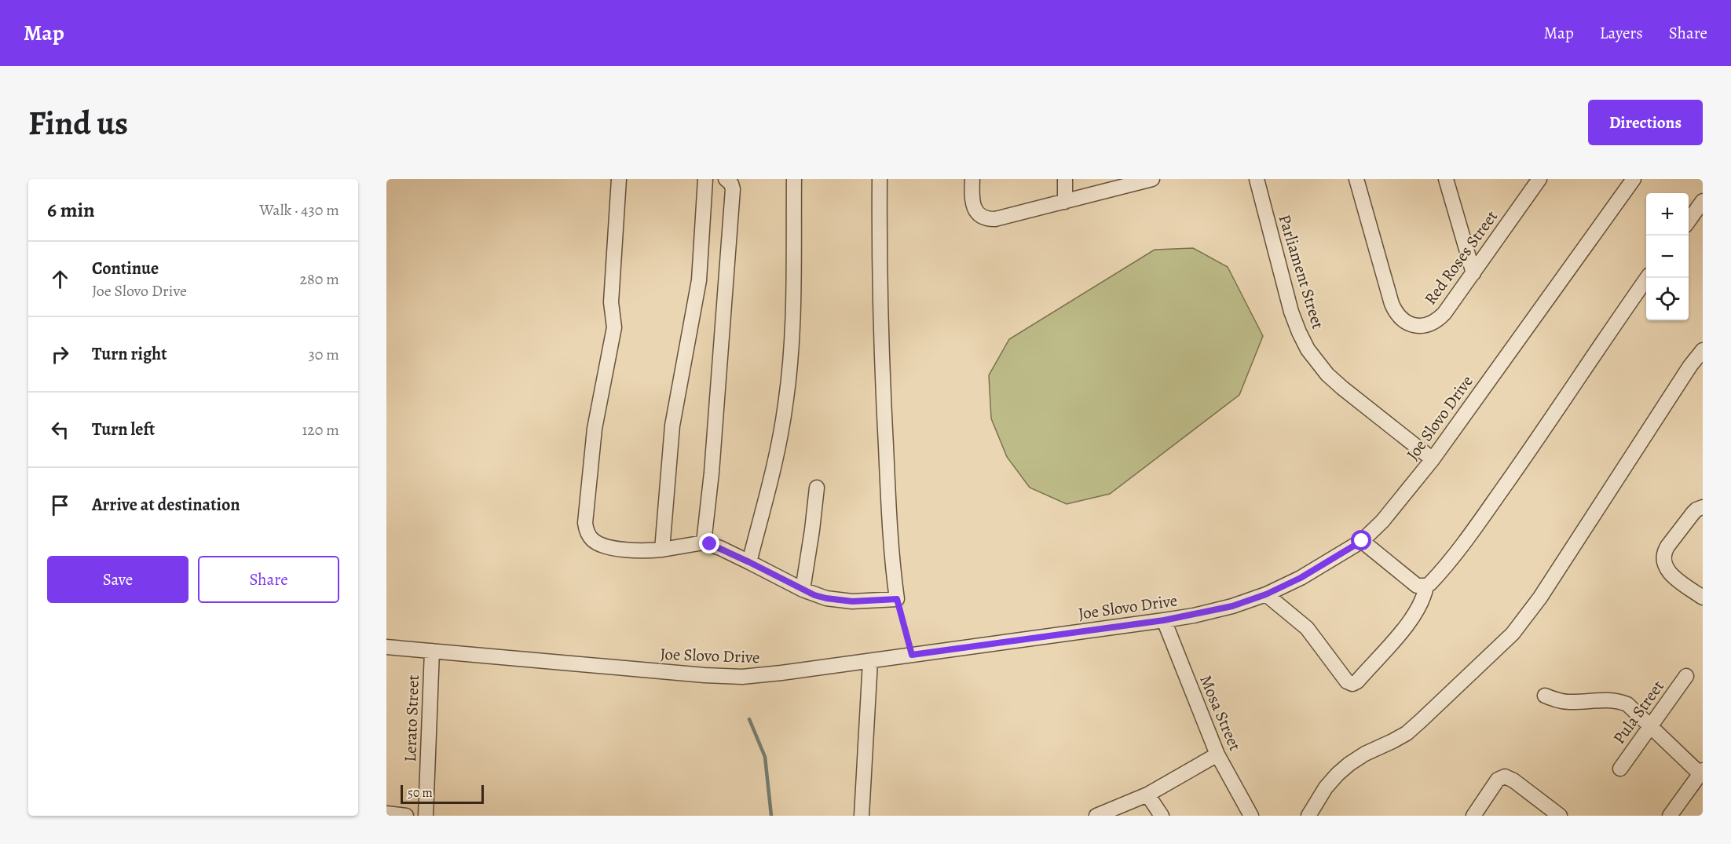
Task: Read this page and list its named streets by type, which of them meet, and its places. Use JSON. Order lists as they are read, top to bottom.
{
  "streets": {
    "street": [
      "Red Roses Street",
      "Parliament Street",
      "Joe Slovo Drive",
      "Pula Street",
      "Mosa Street",
      "Lerato Street"
    ]
  },
  "crossings": [
    ["Parliament Street", "Joe Slovo Drive"],
    ["Joe Slovo Drive", "Mosa Street"],
    ["Joe Slovo Drive", "Lerato Street"]
  ],
  "scale_bar": "50 m",
  "page": {
    "header": "Map",
    "nav": ["Map", "Layers", "Share"],
    "buttons": [
      "Directions",
      ["Save", "Share"]
    ],
    "title": "Find us",
    "heading": ["6 min", "Walk · 430 m"],
    "map_buttons": ["+", "−"],
    "list": [
      ["Continue", "Joe Slovo Drive", "280 m"],
      ["Turn right", "30 m"],
      ["Turn left", "120 m"],
      "Arrive at destination"
    ],
    "scale": "50 m"
  }
}
